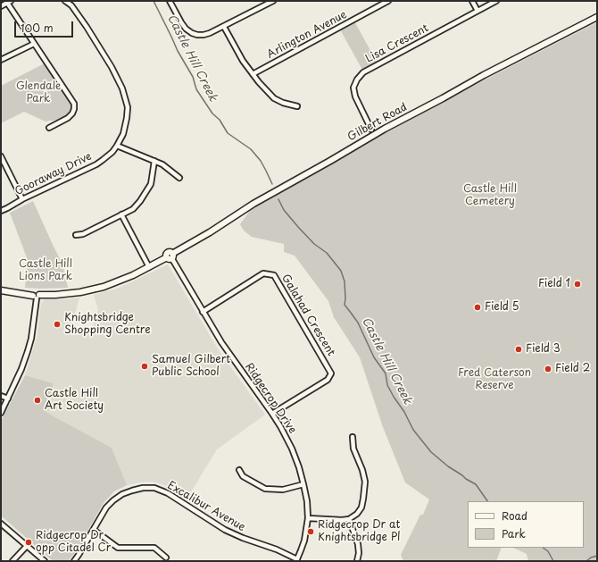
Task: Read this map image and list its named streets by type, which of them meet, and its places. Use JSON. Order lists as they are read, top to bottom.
{
  "streets": {
    "main road": ["Gilbert Road"],
    "street": [
      "Arlington Avenue",
      "Lisa Crescent",
      "Gooraway Drive",
      "Galahad Crescent",
      "Ridgecrop Drive",
      "Excalibur Avenue"
    ]
  },
  "crossings": [
    ["Gilbert Road", "Ridgecrop Drive"],
    ["Galahad Crescent", "Ridgecrop Drive"],
    ["Ridgecrop Drive", "Excalibur Avenue"]
  ],
  "water": ["Castle Hill Creek"],
  "parks": [
    "Glendale Park",
    "Castle Hill Cemetery",
    "Castle Hill Lions Park",
    "Fred Caterson Reserve"
  ],
  "places": [
    "Field 1",
    "Field 5",
    "Knightsbridge Shopping Centre",
    "Field 3",
    "Samuel Gilbert Public School",
    "Field 2",
    "Castle Hill Art Society",
    "Ridgecrop Dr at Knightsbridge Pl",
    "Ridgecrop Dr opp Citadel Cr"
  ],
  "legend": ["Road", "Park"],
  "scale_bar": "100 m"
}
